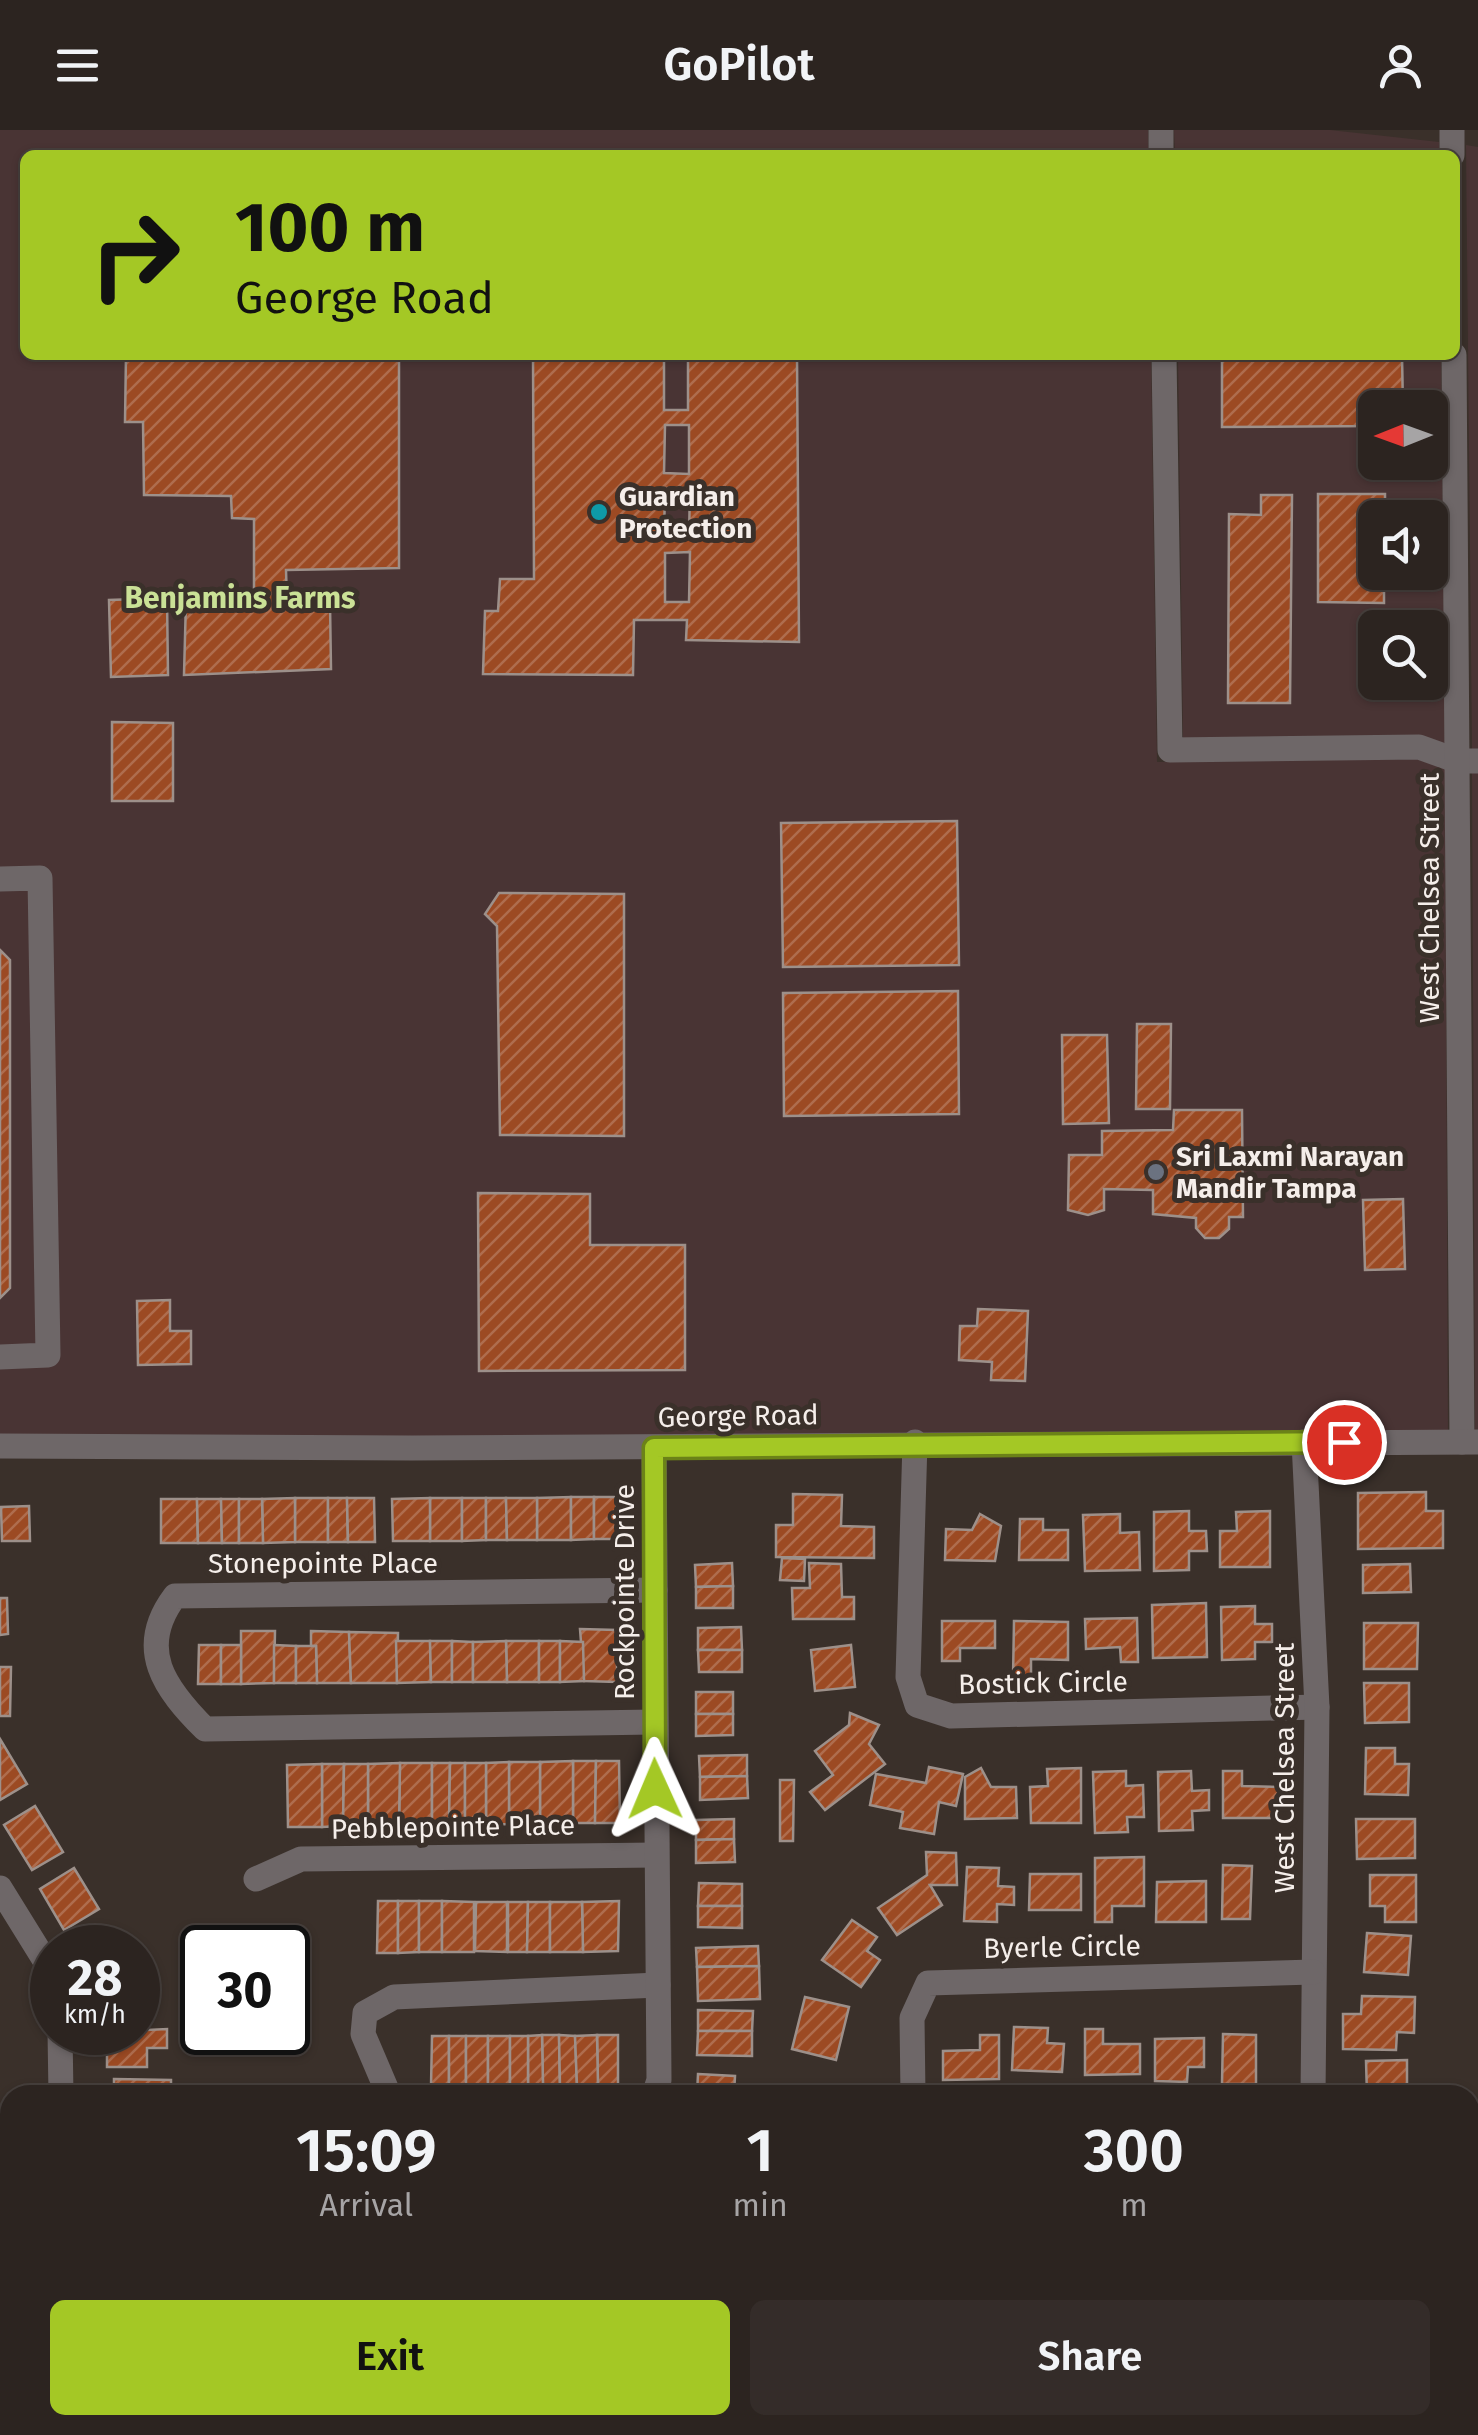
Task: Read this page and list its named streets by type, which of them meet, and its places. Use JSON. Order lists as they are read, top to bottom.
{
  "streets": {
    "street": [
      "West Chelsea Street",
      "George Road",
      "Stonepointe Place",
      "Rockpointe Drive",
      "Bostick Circle",
      "Pebblepointe Place",
      "Byerle Circle"
    ]
  },
  "crossings": [
    ["West Chelsea Street", "George Road"],
    ["West Chelsea Street", "Bostick Circle"],
    ["West Chelsea Street", "Byerle Circle"],
    ["George Road", "Rockpointe Drive"],
    ["George Road", "Bostick Circle"],
    ["Stonepointe Place", "Rockpointe Drive"],
    ["Rockpointe Drive", "Pebblepointe Place"]
  ],
  "districts": ["Benjamins Farms"],
  "places": ["Guardian Protection", "Sri Laxmi Narayan Mandir Tampa"],
  "north": "left",
  "page": {
    "header": "GoPilot",
    "turn": ["100 m", "George Road"],
    "speed": "28 km/h",
    "limit": "30",
    "eta": [
      "15:09",
      "Arrival",
      "1",
      "min",
      "300",
      "m"
    ],
    "buttons": ["Exit", "Share"]
  }
}
